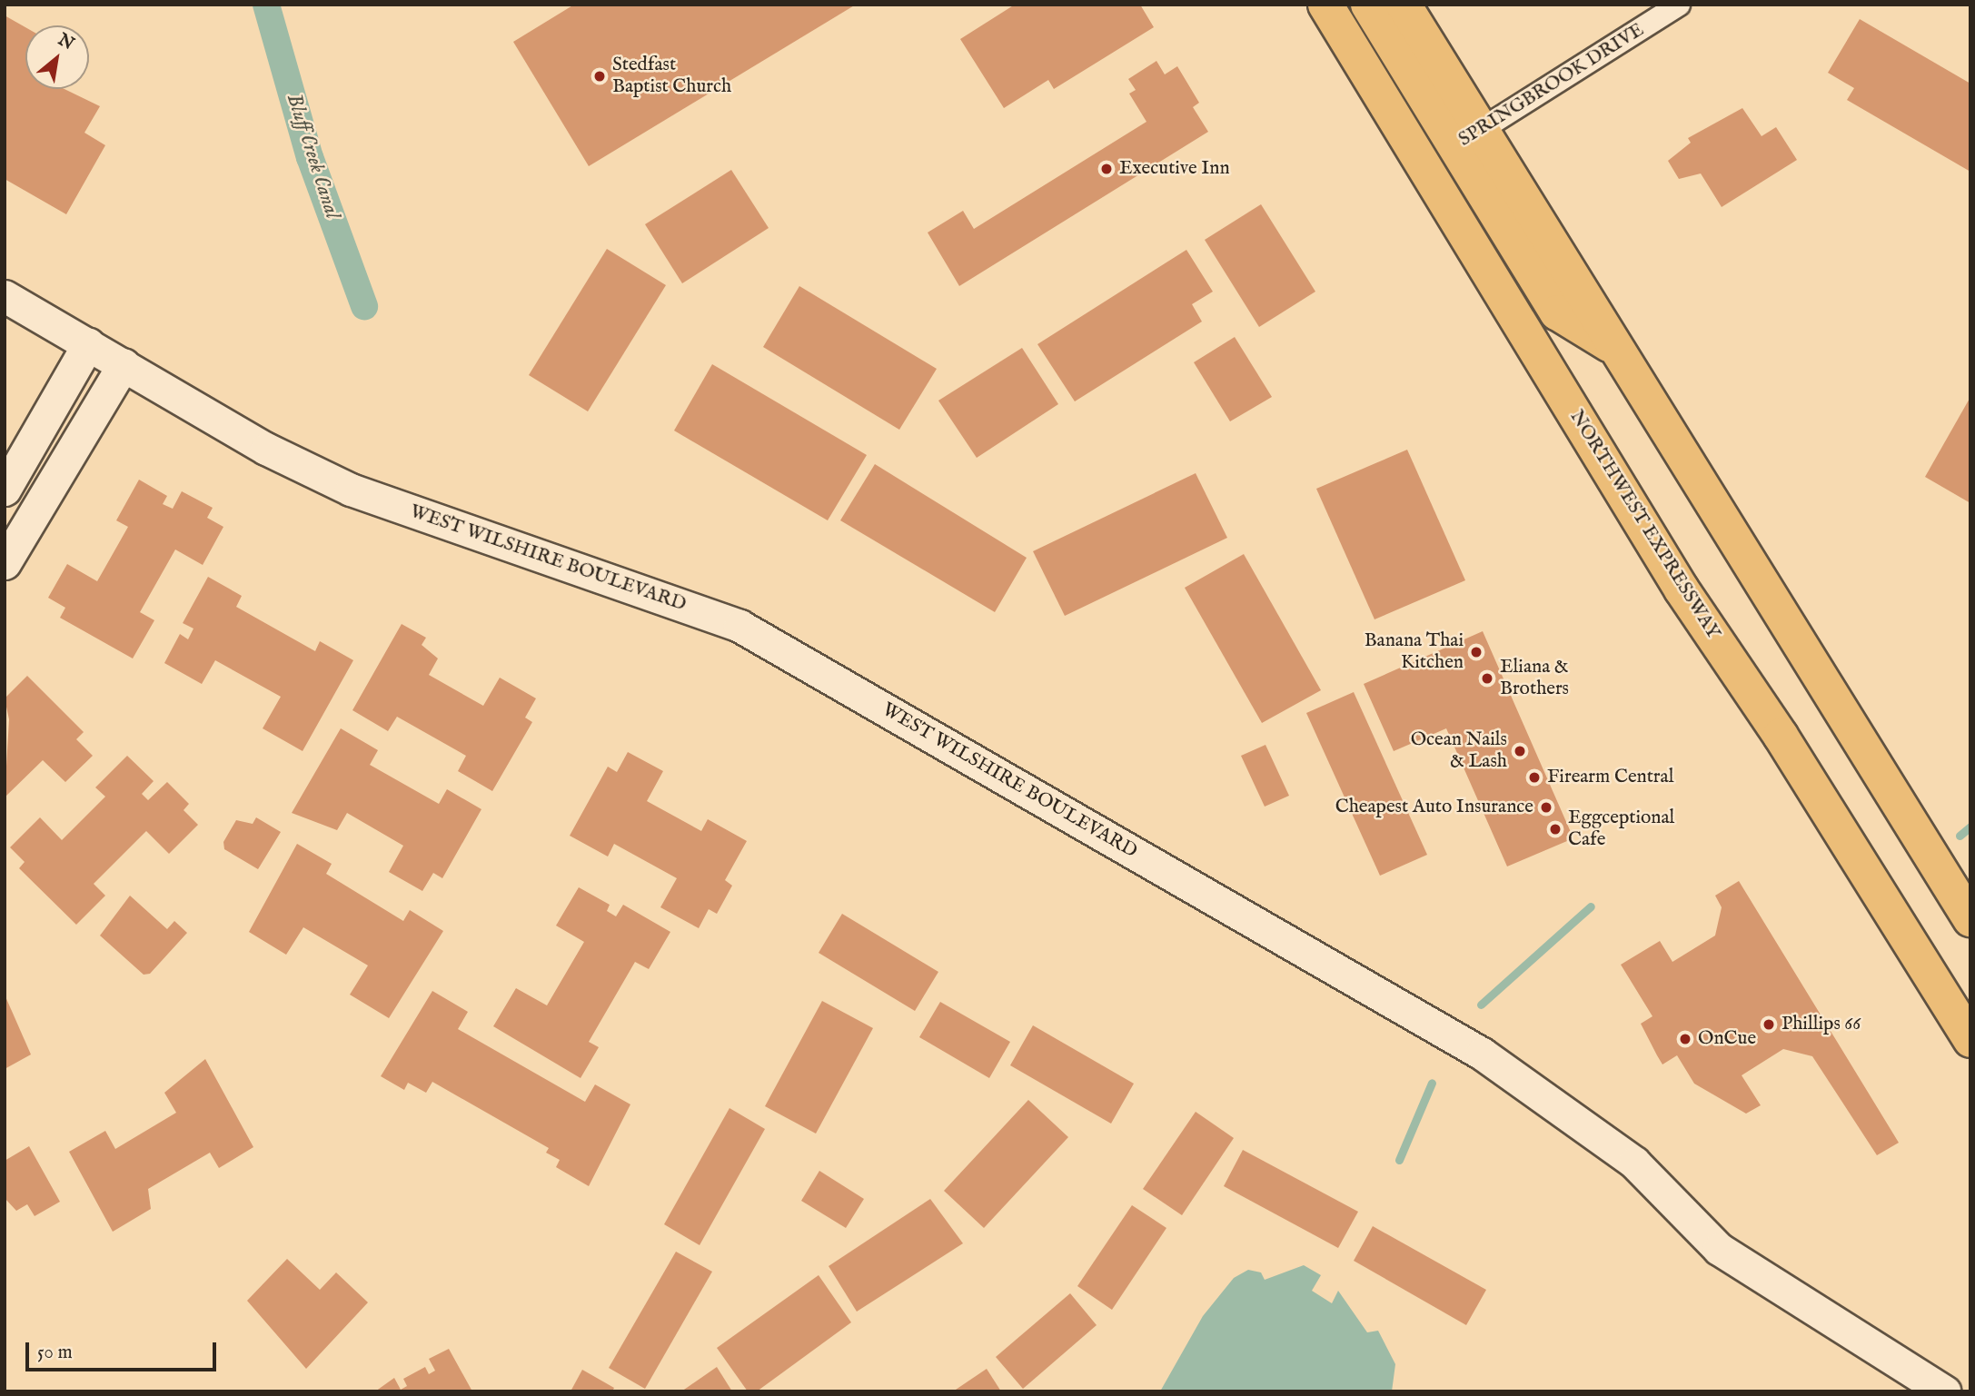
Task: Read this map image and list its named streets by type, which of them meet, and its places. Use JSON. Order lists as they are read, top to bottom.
{
  "streets": {
    "highway": ["NORTHWEST EXPRESSWAY"],
    "main road": ["WEST WILSHIRE BOULEVARD"],
    "street": ["SPRINGBROOK DRIVE"]
  },
  "crossings": [
    ["SPRINGBROOK DRIVE", "NORTHWEST EXPRESSWAY"]
  ],
  "water": ["Bluff Creek Canal"],
  "places": [
    "Stedfast Baptist Church",
    "Executive Inn",
    "Banana Thai Kitchen",
    "Eliana & Brothers",
    "Ocean Nails & Lash",
    "Firearm Central",
    "Cheapest Auto Insurance",
    "Eggceptional Cafe",
    "Phillips 66",
    "OnCue"
  ],
  "scale_bar": "50 m",
  "north": "top right"
}
